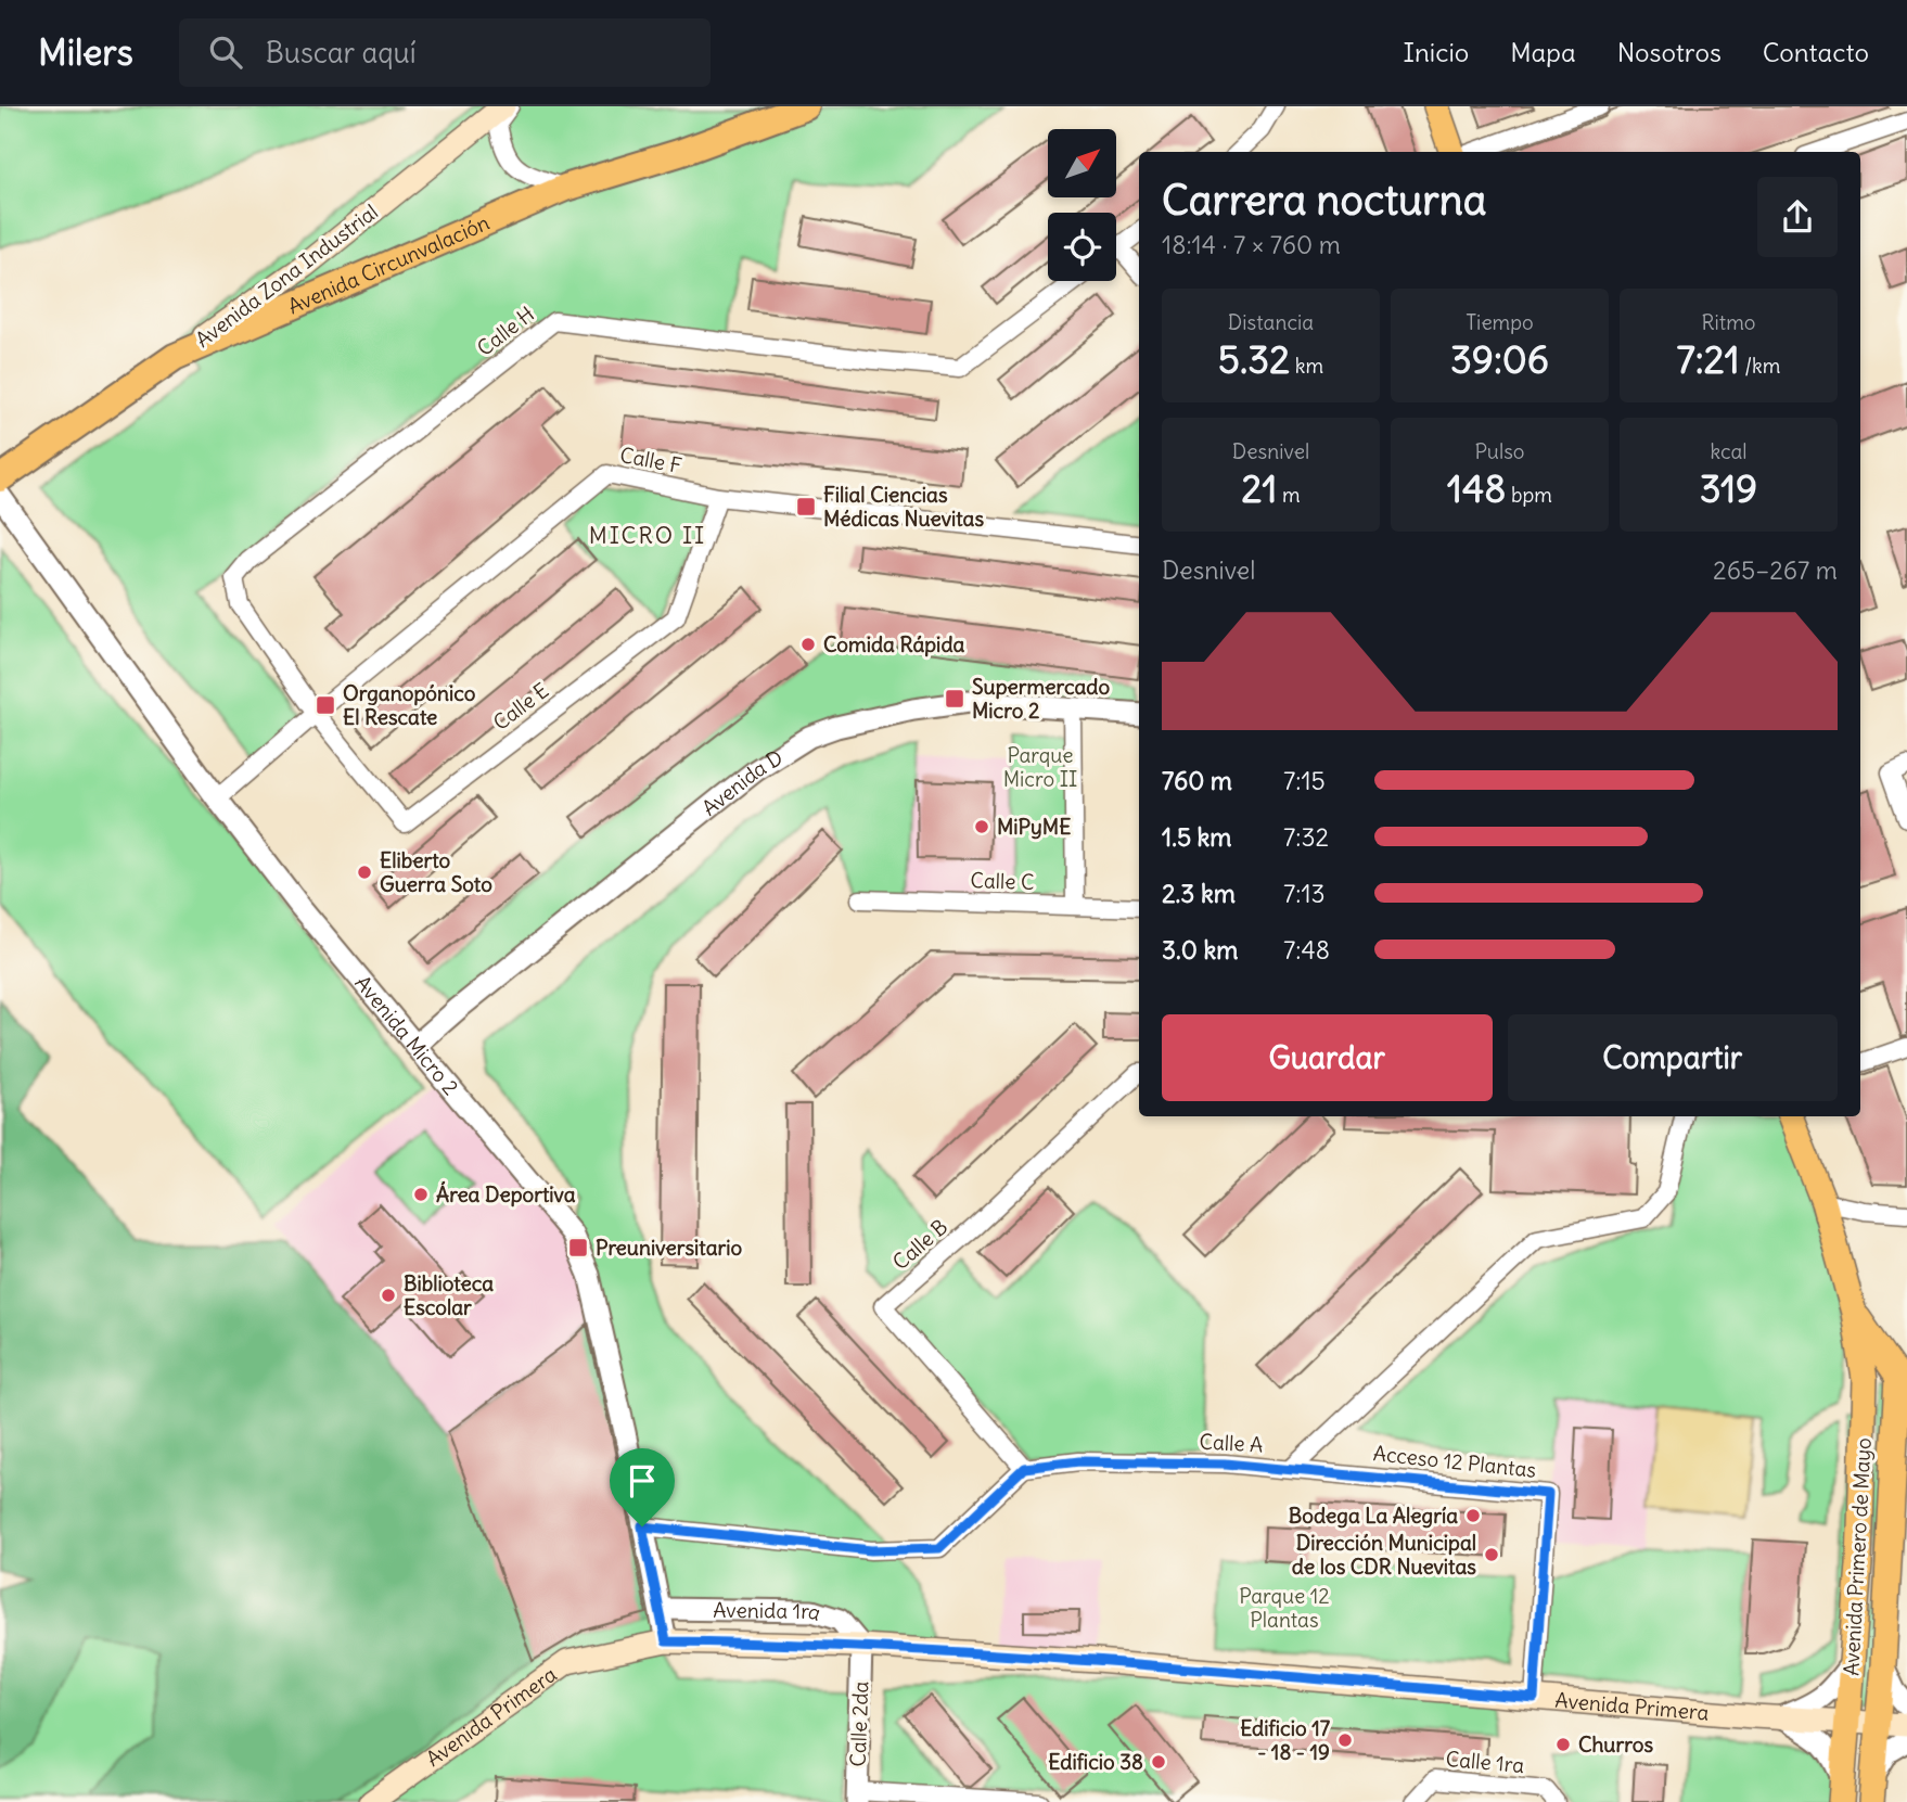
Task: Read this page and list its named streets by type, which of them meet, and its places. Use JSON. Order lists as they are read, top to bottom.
{
  "streets": {
    "highway": ["Avenida Circunvalación"],
    "main road": ["Avenida Zona Industrial", "Avenida Primero de Mayo", "Avenida Primera"],
    "street": [
      "Calle H",
      "Calle F",
      "Calle E",
      "Avenida D",
      "Calle C",
      "Avenida Micro 2",
      "Calle B",
      "Calle A",
      "Acceso 12 Plantas",
      "Avenida 1ra",
      "Calle 2da",
      "Calle 1ra"
    ]
  },
  "crossings": [
    ["Avenida Circunvalación", "Avenida Zona Industrial"],
    ["Calle H", "Calle F"],
    ["Calle H", "Calle E"],
    ["Calle F", "Calle E"],
    ["Calle F", "Avenida Micro 2"],
    ["Avenida D", "Avenida Micro 2"],
    ["Avenida Micro 2", "Avenida 1ra"],
    ["Avenida Micro 2", "Avenida Primera"],
    ["Calle B", "Calle A"],
    ["Calle A", "Acceso 12 Plantas"],
    ["Acceso 12 Plantas", "Avenida Primera"],
    ["Avenida Primero de Mayo", "Avenida Primera"],
    ["Avenida 1ra", "Avenida Primera"],
    ["Avenida 1ra", "Calle 2da"],
    ["Avenida Primera", "Calle 2da"]
  ],
  "districts": ["MICRO II"],
  "parks": ["Parque Micro II", "Parque 12 Plantas"],
  "places": {
    "transit": [
      "Filial Ciencias Médicas Nuevitas",
      "Supermercado Micro 2",
      "Organopónico El Rescate",
      "Preuniversitario"
    ],
    "other": [
      "Comida Rápida",
      "MiPyME",
      "Eliberto Guerra Soto",
      "Área Deportiva",
      "Biblioteca Escolar",
      "Bodega La Alegría",
      "Dirección Municipal de los CDR Nuevitas",
      "Edificio 17 - 18 - 19",
      "Churros",
      "Edificio 38"
    ]
  },
  "north": "top right",
  "page": {
    "header": "Milers",
    "search": "Buscar aquí",
    "nav": [
      "Inicio",
      "Mapa",
      "Nosotros",
      "Contacto"
    ],
    "heading": ["Carrera nocturna", "18:14 · 7 × 760 m"],
    "stats": [
      ["Distancia", "5.32 km"],
      ["Tiempo", "39:06"],
      ["Ritmo", "7:21 /km"],
      ["Desnivel", "21 m"],
      ["Pulso", "148 bpm"],
      ["kcal", "319"]
    ],
    "chart": ["Desnivel", "265–267 m"],
    "list": [
      {
        "name": "760 m",
        "note": "7:15"
      },
      {
        "name": "1.5 km",
        "note": "7:32"
      },
      {
        "name": "2.3 km",
        "note": "7:13"
      },
      {
        "name": "3.0 km",
        "note": "7:48"
      }
    ],
    "buttons": ["Guardar", "Compartir"]
  }
}
